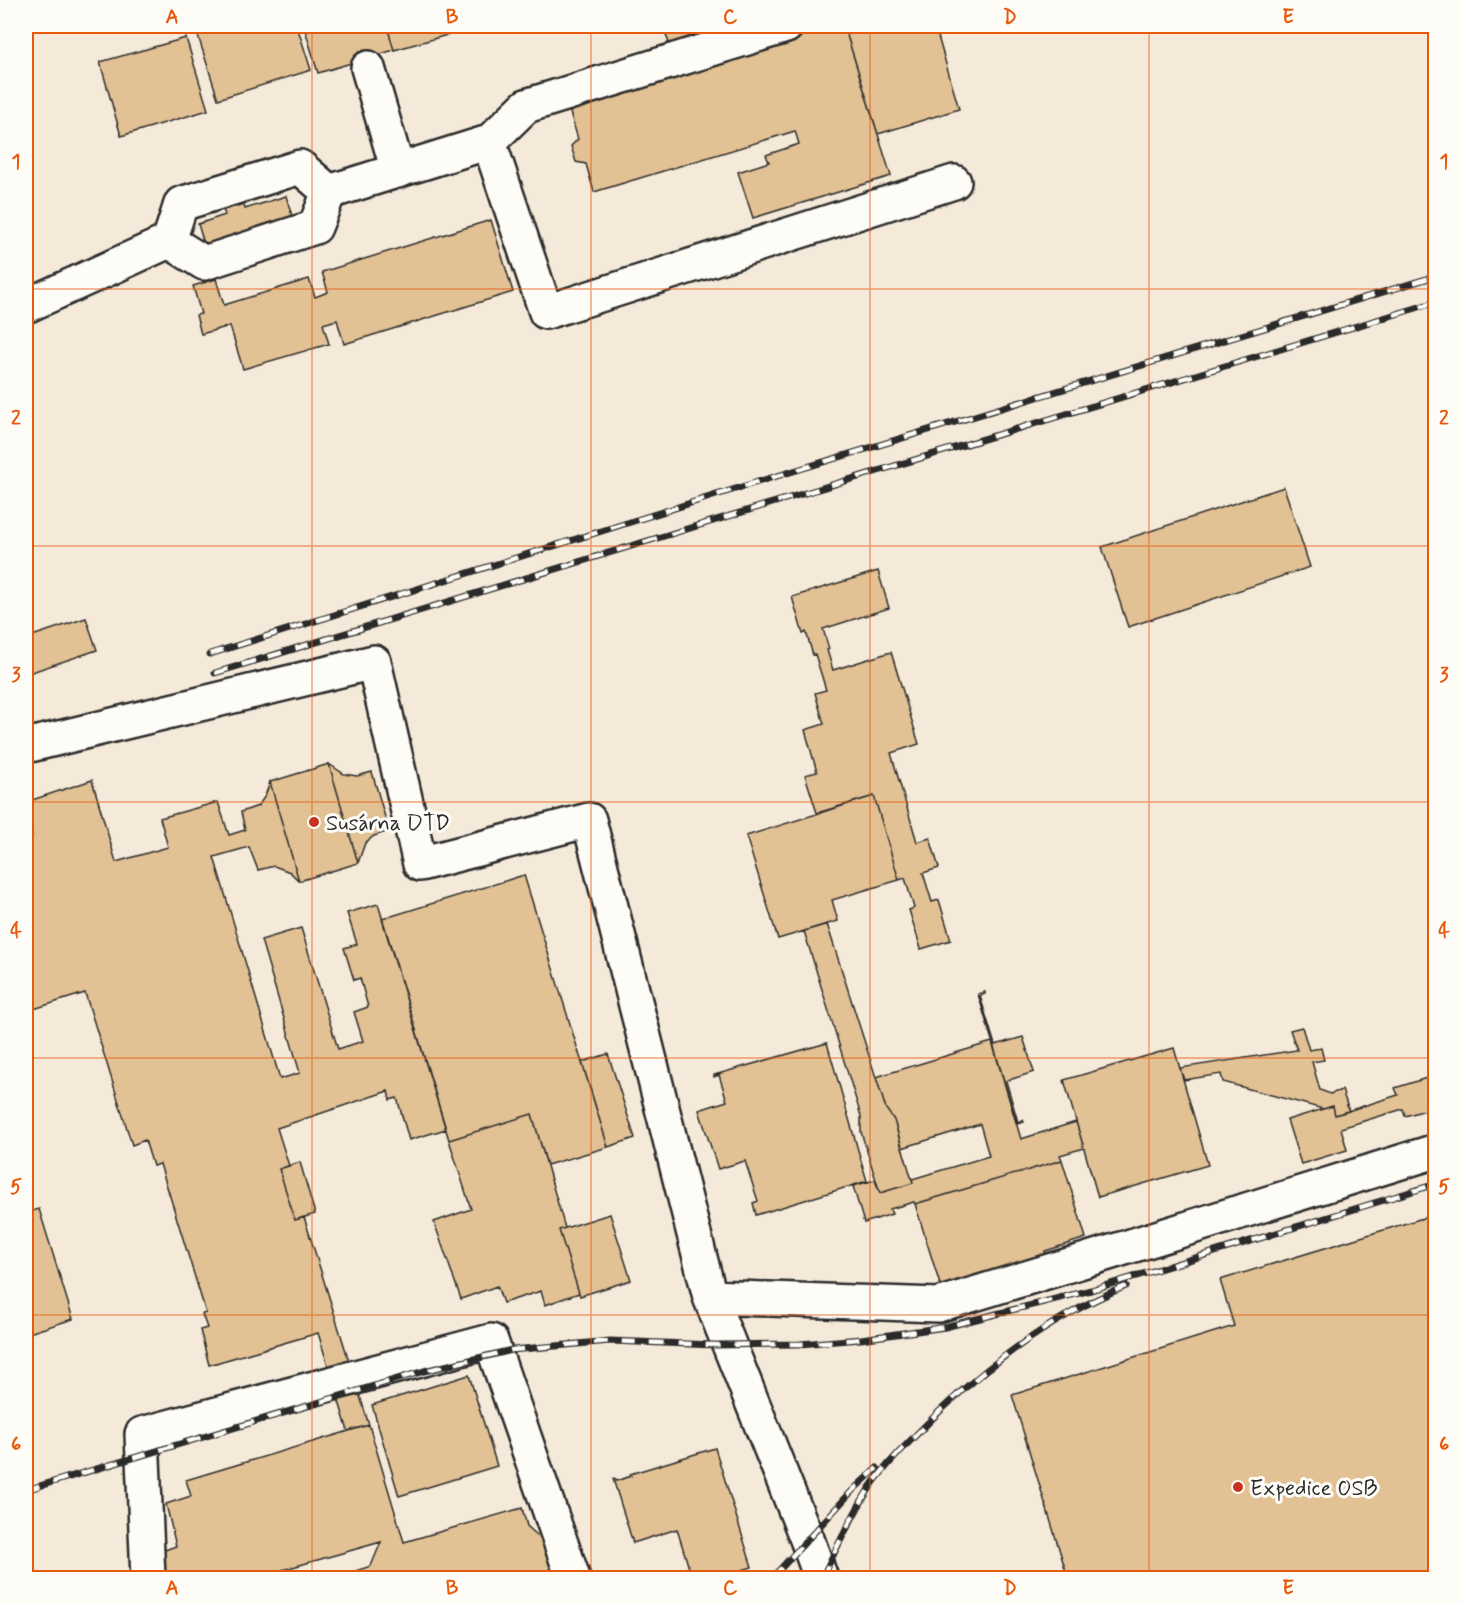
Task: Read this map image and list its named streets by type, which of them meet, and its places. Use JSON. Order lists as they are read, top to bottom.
{
  "places": ["Susárna DTD", "Expedice OSB"],
  "grid": {
    "columns": [
      "A",
      "B",
      "C",
      "D",
      "E"
    ],
    "rows": [
      "1",
      "2",
      "3",
      "4",
      "5",
      "6"
    ]
  }
}
